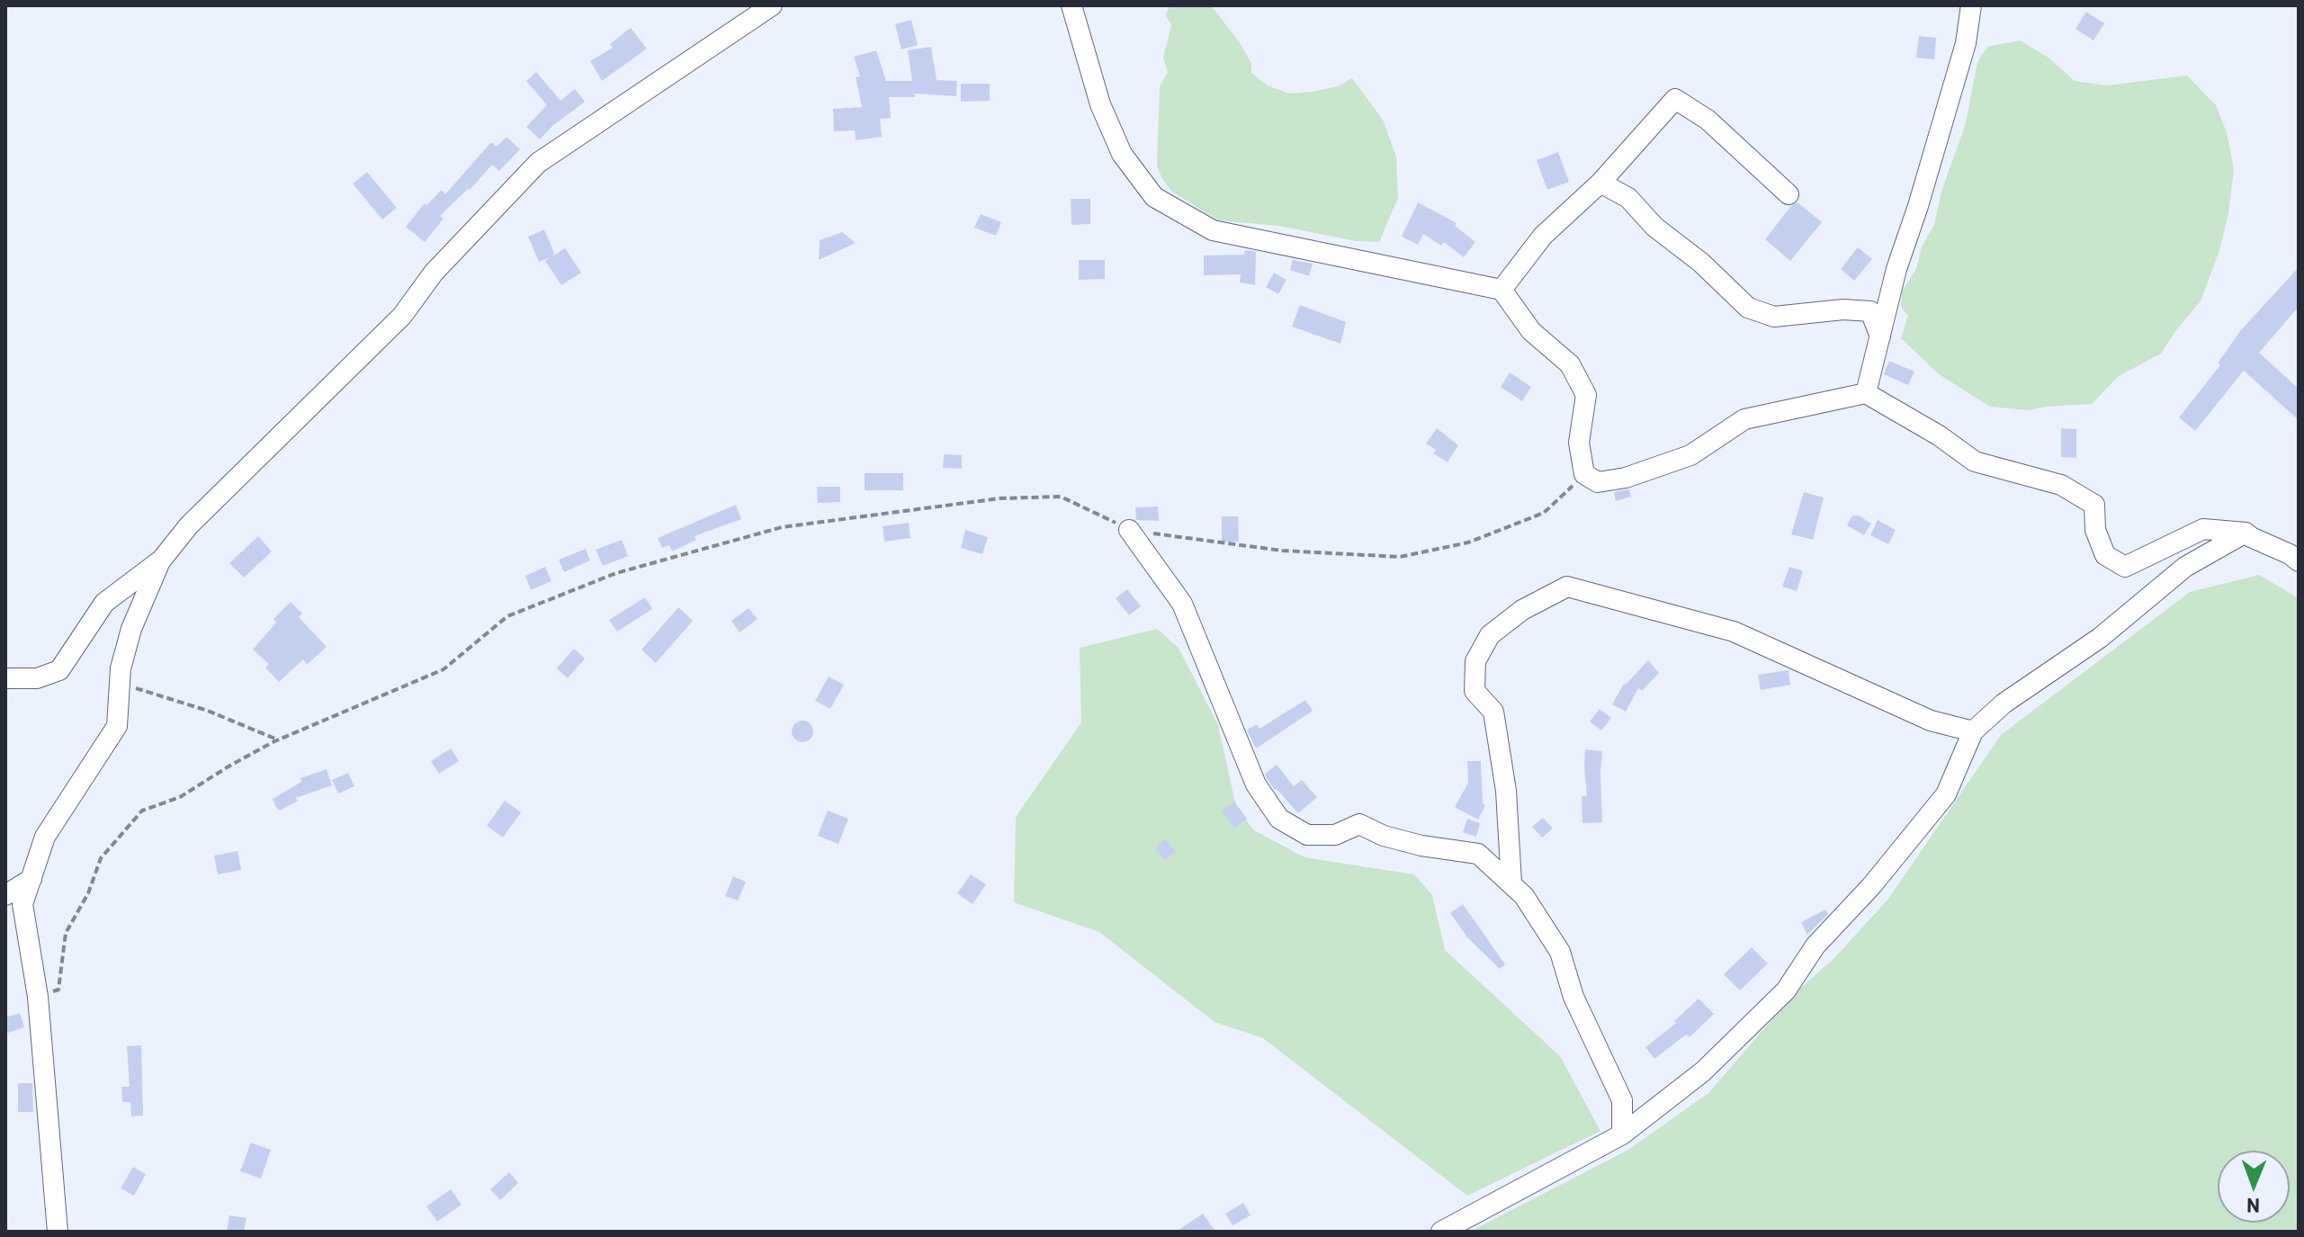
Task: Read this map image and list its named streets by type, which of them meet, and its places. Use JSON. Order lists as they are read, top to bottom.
{
  "north": "bottom"
}
